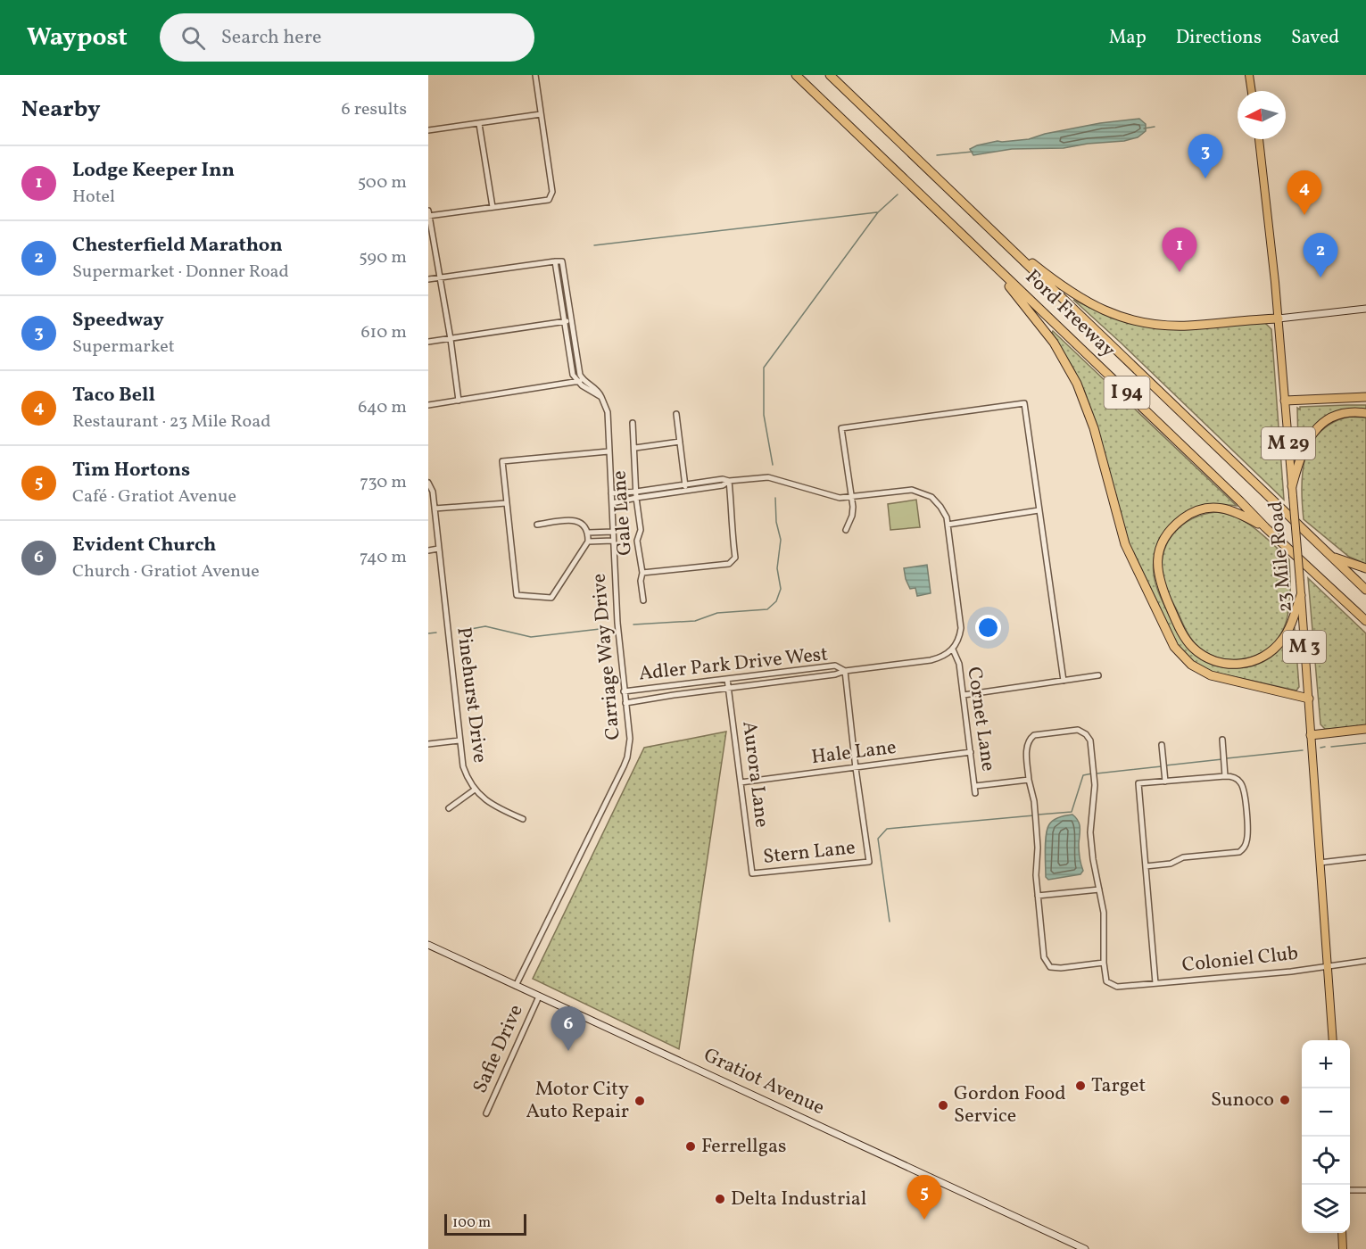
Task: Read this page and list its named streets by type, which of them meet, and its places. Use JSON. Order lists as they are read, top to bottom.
{
  "streets": {
    "highway": ["Ford Freeway", "I 94"],
    "main road": [
      "M 29",
      "23 Mile Road",
      "M 3",
      "Gratiot Avenue"
    ],
    "street": [
      "Gale Lane",
      "Carriage Way Drive",
      "Adler Park Drive West",
      "Pinehurst Drive",
      "Cornet Lane",
      "Hale Lane",
      "Aurora Lane",
      "Stern Lane",
      "Coloniel Club",
      "Safie Drive"
    ]
  },
  "crossings": [
    ["23 Mile Road", "Coloniel Club"],
    ["Carriage Way Drive", "Adler Park Drive West"],
    ["Carriage Way Drive", "Gratiot Avenue"],
    ["Adler Park Drive West", "Cornet Lane"],
    ["Adler Park Drive West", "Aurora Lane"],
    ["Cornet Lane", "Hale Lane"],
    ["Hale Lane", "Aurora Lane"],
    ["Hale Lane", "Stern Lane"],
    ["Aurora Lane", "Stern Lane"],
    ["Safie Drive", "Gratiot Avenue"]
  ],
  "places": [
    "Target",
    "Sunoco",
    "Motor City Auto Repair",
    "Gordon Food Service",
    "Ferrellgas",
    "Delta Industrial"
  ],
  "scale_bar": "100 m",
  "north": "left",
  "page": {
    "header": "Waypost",
    "search": "Search here",
    "nav": ["Map", "Directions", "Saved"],
    "heading": ["Nearby", "6 results"],
    "pins": [
      "3",
      "4",
      "1",
      "2",
      "6",
      "5"
    ],
    "list": [
      {
        "mark": "1",
        "name": "Lodge Keeper Inn",
        "note": "Hotel",
        "value": "500 m"
      },
      {
        "mark": "2",
        "name": "Chesterfield Marathon",
        "note": "Supermarket · Donner Road",
        "value": "590 m"
      },
      {
        "mark": "3",
        "name": "Speedway",
        "note": "Supermarket",
        "value": "610 m"
      },
      {
        "mark": "4",
        "name": "Taco Bell",
        "note": "Restaurant · 23 Mile Road",
        "value": "640 m"
      },
      {
        "mark": "5",
        "name": "Tim Hortons",
        "note": "Café · Gratiot Avenue",
        "value": "730 m"
      },
      {
        "mark": "6",
        "name": "Evident Church",
        "note": "Church · Gratiot Avenue",
        "value": "740 m"
      }
    ],
    "map_buttons": ["+", "−"],
    "scale": "100 m"
  }
}
